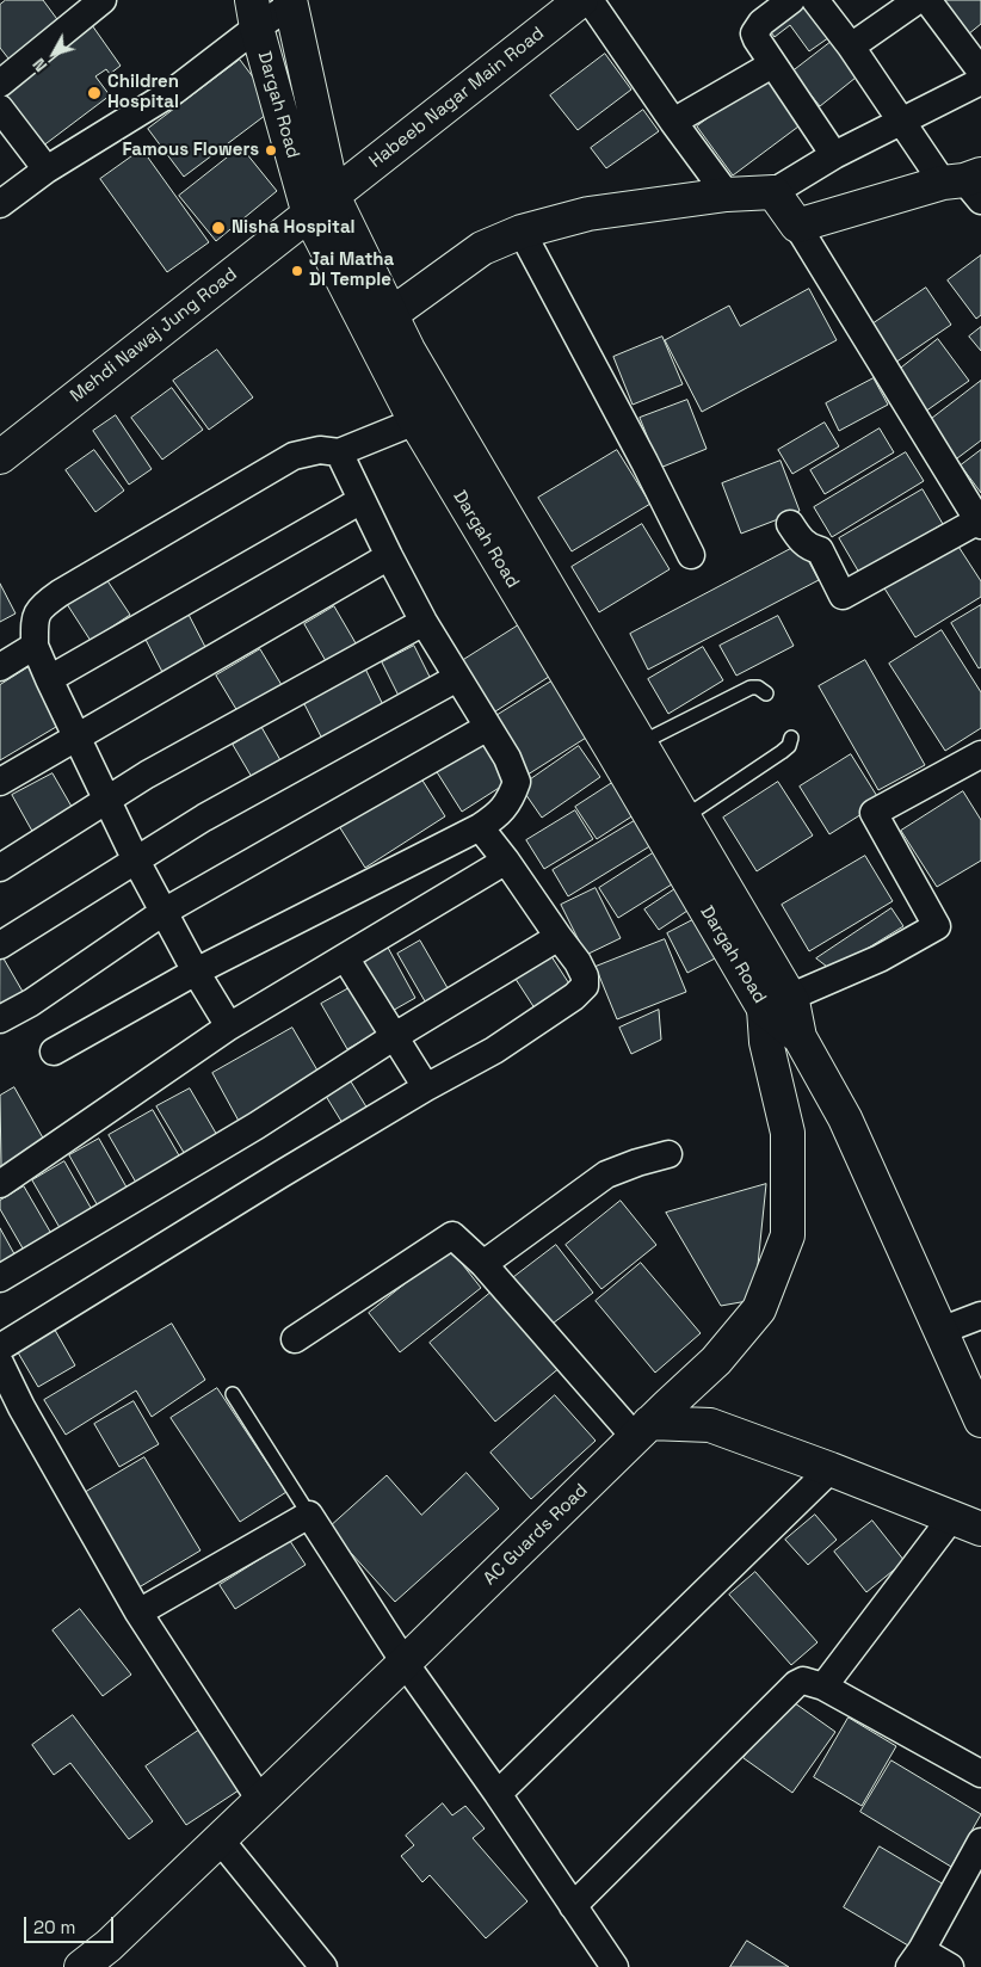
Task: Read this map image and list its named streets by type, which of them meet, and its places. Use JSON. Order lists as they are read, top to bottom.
{
  "streets": {
    "main road": [
      "Habeeb Nagar Main Road",
      "Dargah Road",
      "Mehdi Nawaj Jung Road",
      "AC Guards Road"
    ]
  },
  "crossings": [
    ["Habeeb Nagar Main Road", "Dargah Road"],
    ["Habeeb Nagar Main Road", "Mehdi Nawaj Jung Road"],
    ["Dargah Road", "Mehdi Nawaj Jung Road"],
    ["Dargah Road", "AC Guards Road"]
  ],
  "places": [
    "Children Hospital",
    "Famous Flowers",
    "Nisha Hospital",
    "Jai Matha DI Temple"
  ],
  "scale_bar": "20 m",
  "north": "bottom left"
}
